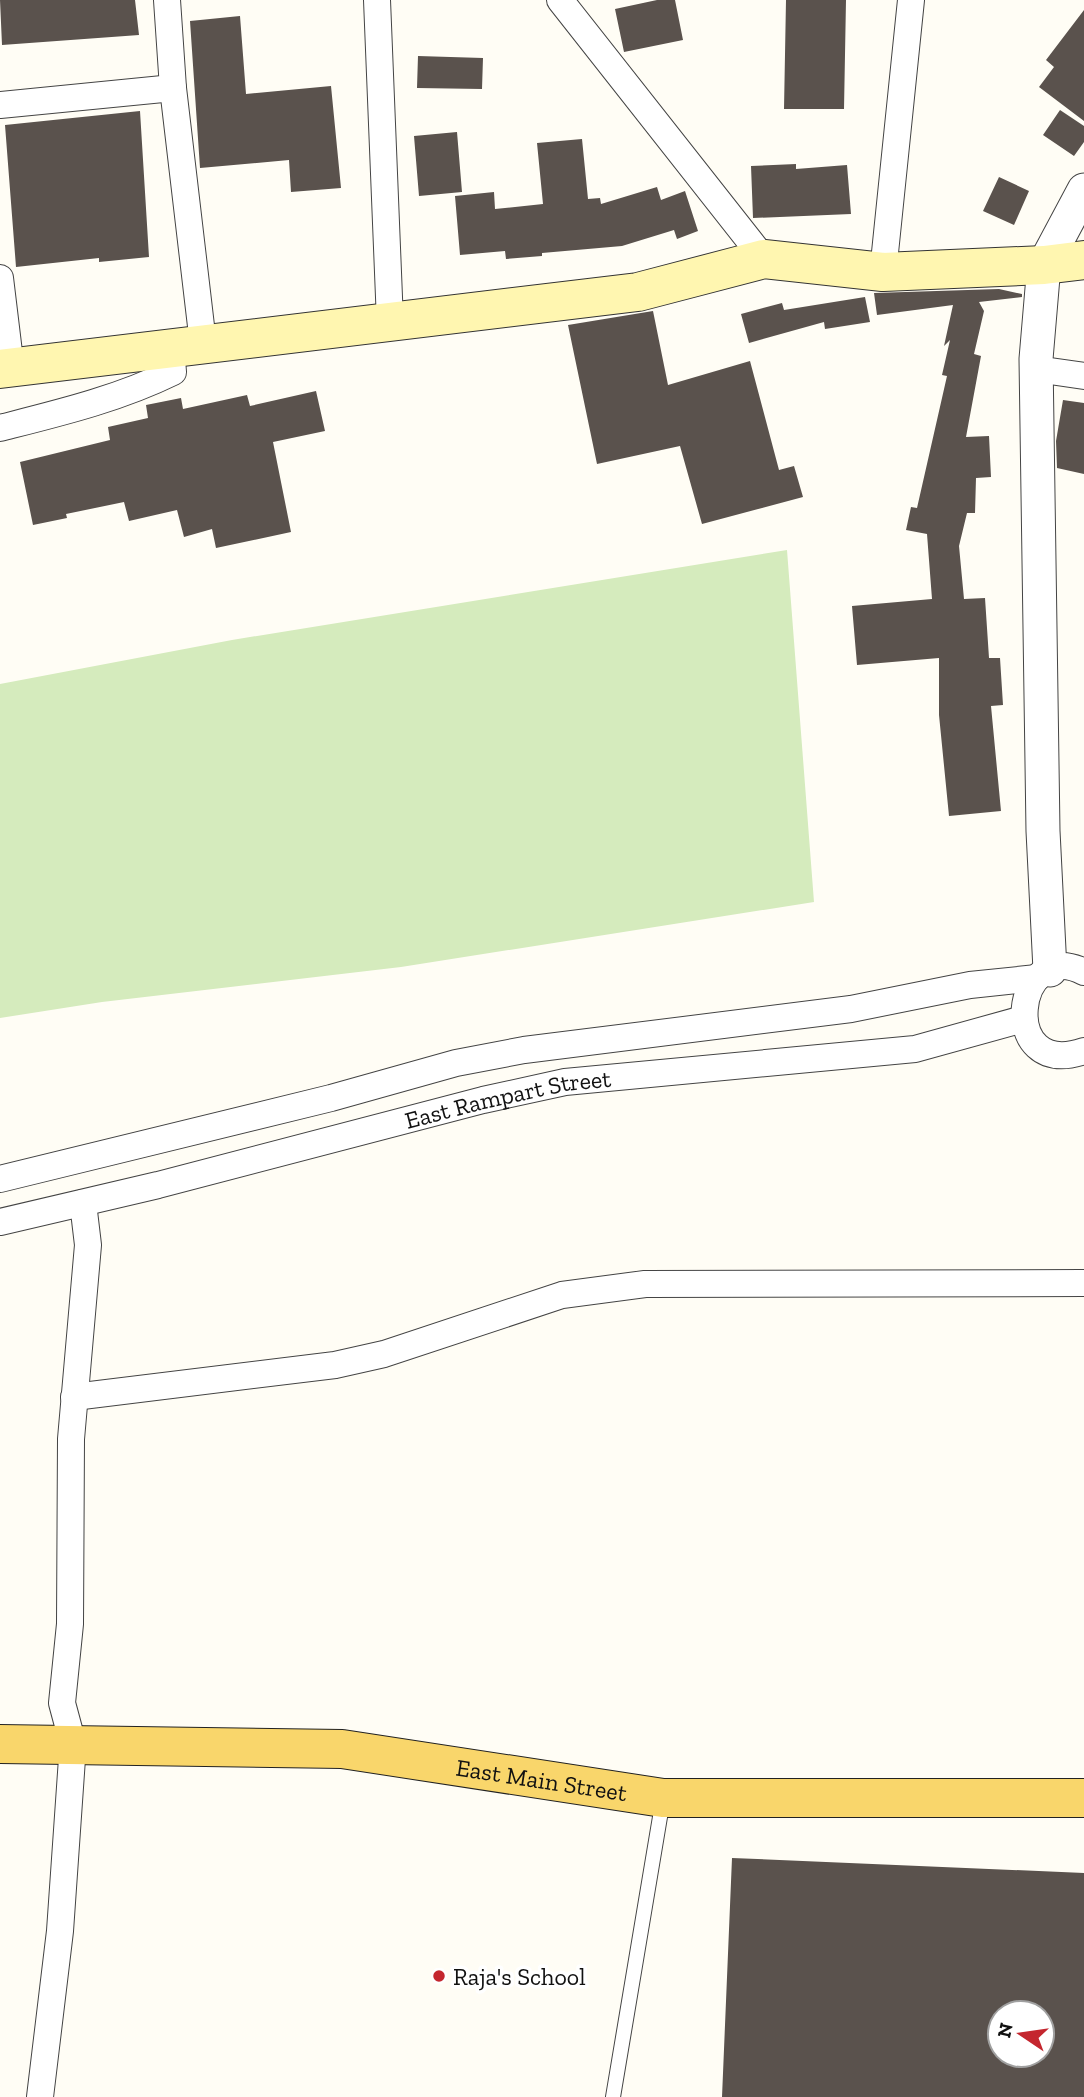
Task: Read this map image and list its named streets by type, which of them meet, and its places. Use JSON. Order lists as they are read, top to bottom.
{
  "streets": {
    "main road": ["East Main Street"],
    "street": ["East Rampart Street"]
  },
  "places": ["Raja's School"],
  "north": "left"
}
